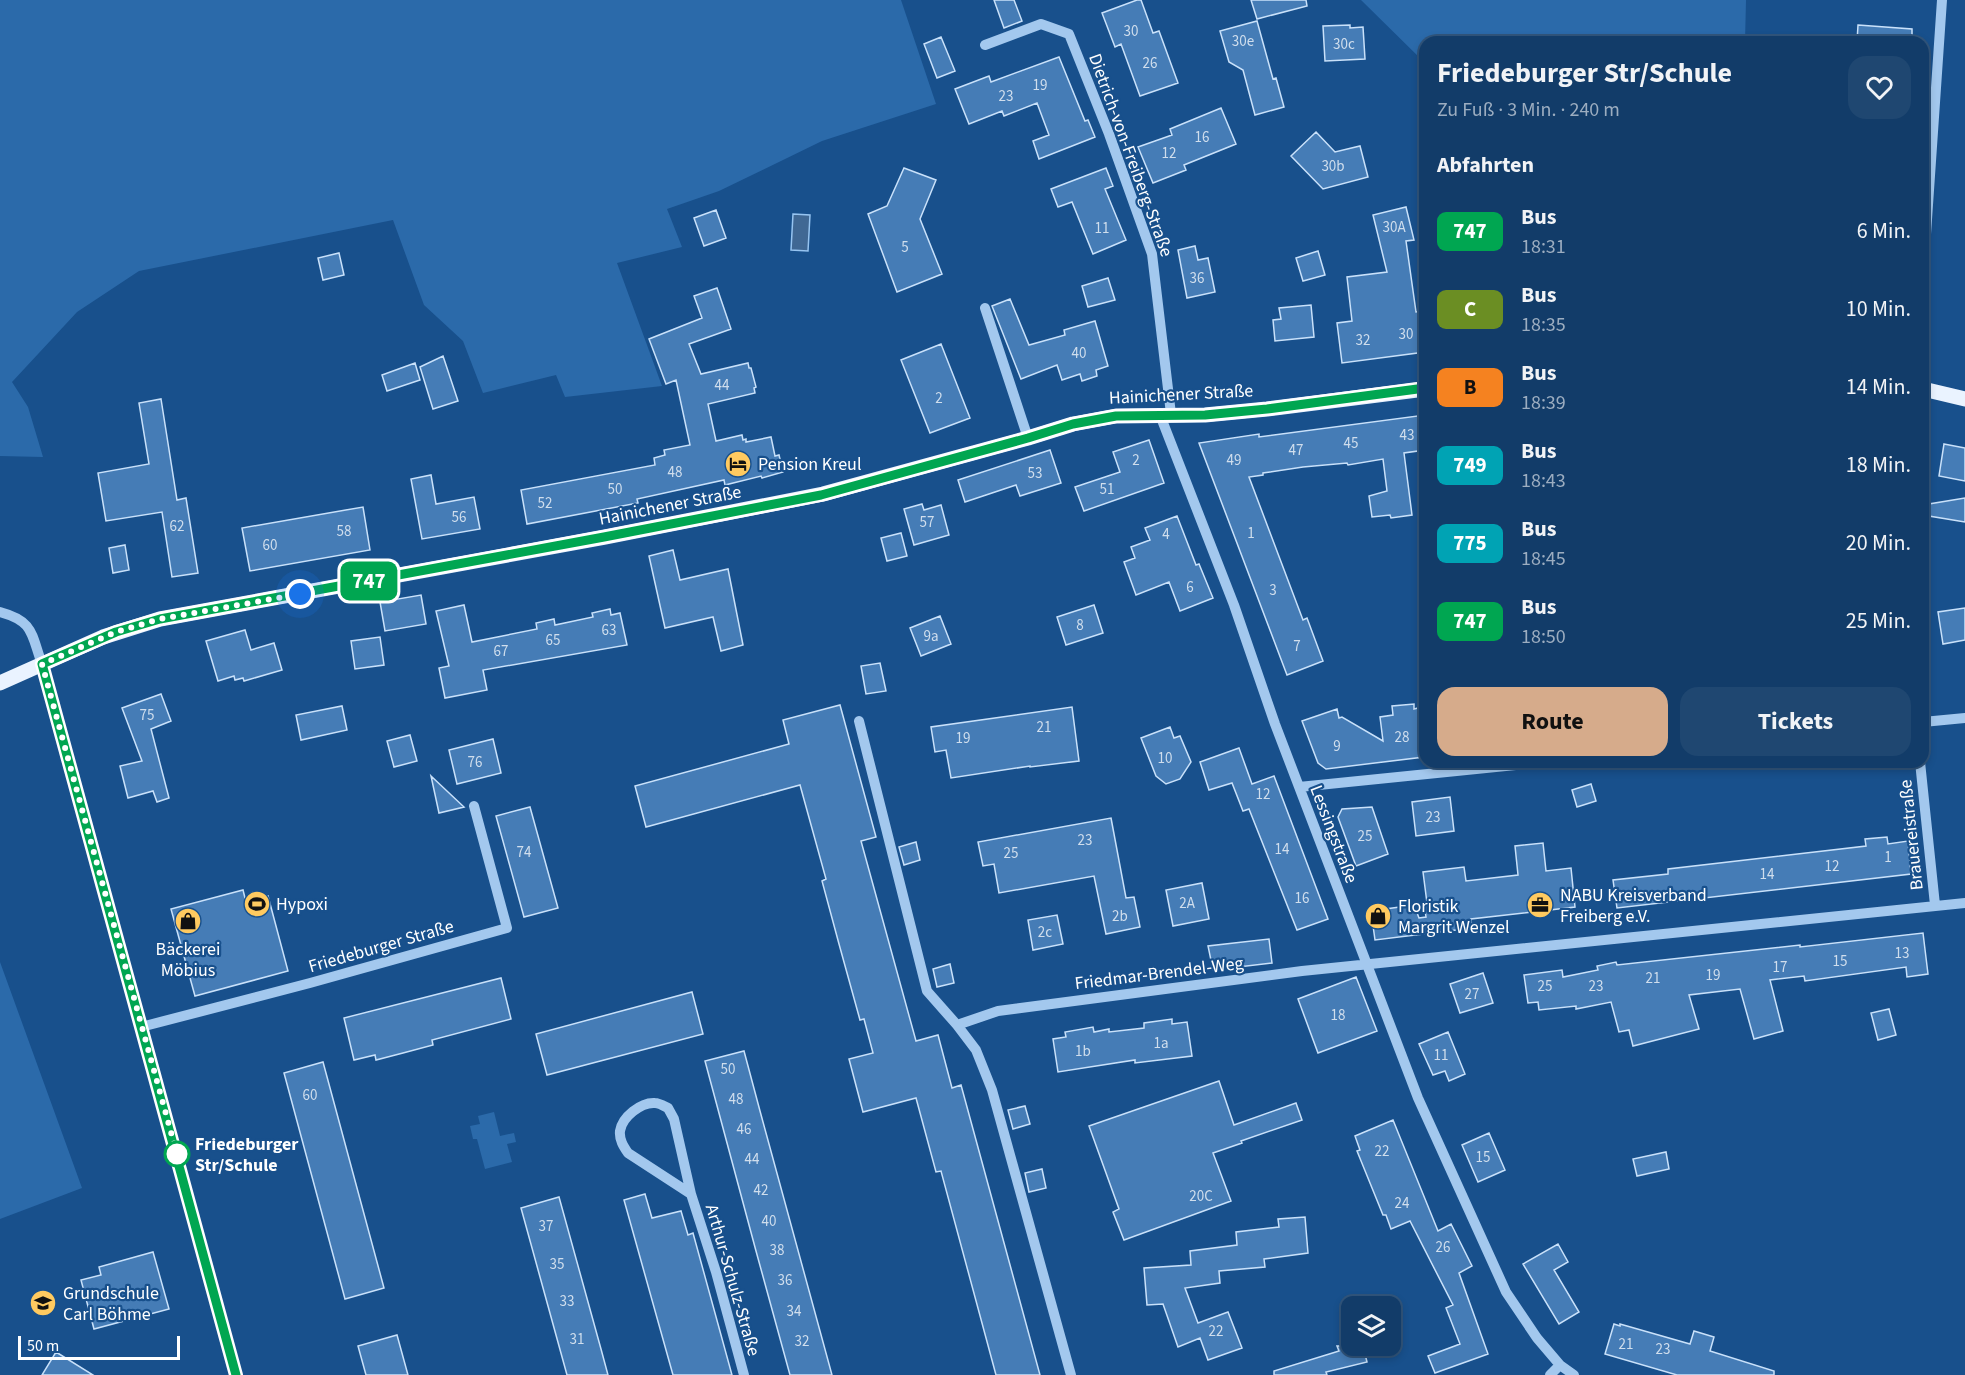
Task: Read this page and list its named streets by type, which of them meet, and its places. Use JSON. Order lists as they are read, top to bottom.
{
  "streets": {
    "main road": ["Hainichener Straße"],
    "street": [
      "Dietrich-von-Freiberg-Straße",
      "Lessingstraße",
      "Brauereistraße",
      "Friedeburger Straße",
      "Friedmar-Brendel-Weg",
      "Arthur-Schulz-Straße"
    ]
  },
  "crossings": [
    ["Dietrich-von-Freiberg-Straße", "Hainichener Straße"],
    ["Dietrich-von-Freiberg-Straße", "Lessingstraße"],
    ["Hainichener Straße", "Lessingstraße"],
    ["Lessingstraße", "Friedmar-Brendel-Weg"],
    ["Brauereistraße", "Friedmar-Brendel-Weg"]
  ],
  "places": {
    "hotel": ["Pension Kreul"],
    "sports": ["Hypoxi"],
    "office": ["NABU Kreisverband Freiberg e.V."],
    "shop": ["Floristik Margrit Wenzel", "Bäckerei Möbius"],
    "other": ["Friedeburger Str/Schule"],
    "school or university": ["Grundschule Carl Böhme"]
  },
  "lines": ["bus line 747"],
  "house_numbers": [
    "30",
    "30e",
    "30c",
    "26",
    "19",
    "23",
    "16",
    "12",
    "30b",
    "30A",
    "11",
    "5",
    "36",
    "30",
    "32",
    "40",
    "44",
    "2",
    "43",
    "45",
    "47",
    "2",
    "49",
    "48",
    "53",
    "50",
    "51",
    "52",
    "56",
    "57",
    "62",
    "58",
    "1",
    "4",
    "60",
    "6",
    "3",
    "8",
    "63",
    "9a",
    "65",
    "7",
    "67",
    "75",
    "21",
    "28",
    "19",
    "9",
    "10",
    "76",
    "12",
    "23",
    "25",
    "23",
    "14",
    "74",
    "25",
    "1",
    "12",
    "14",
    "16",
    "2A",
    "2b",
    "2c",
    "13",
    "15",
    "17",
    "19",
    "21",
    "25",
    "23",
    "27",
    "18",
    "1a",
    "1b",
    "11",
    "50",
    "60",
    "48",
    "46",
    "22",
    "15",
    "44",
    "42",
    "20C",
    "24",
    "40",
    "37",
    "26",
    "38",
    "35",
    "36",
    "33",
    "34",
    "22",
    "31",
    "32",
    "21",
    "23"
  ],
  "scale_bar": "50 m",
  "page": {
    "on_map": "747",
    "heading": [
      ["Friedeburger Str/Schule", "Zu Fuß · 3 Min. · 240 m"],
      "Abfahrten"
    ],
    "list": [
      {
        "mark": "747",
        "name": "Bus",
        "note": "18:31",
        "value": "6 Min."
      },
      {
        "mark": "C",
        "name": "Bus",
        "note": "18:35",
        "value": "10 Min."
      },
      {
        "mark": "B",
        "name": "Bus",
        "note": "18:39",
        "value": "14 Min."
      },
      {
        "mark": "749",
        "name": "Bus",
        "note": "18:43",
        "value": "18 Min."
      },
      {
        "mark": "775",
        "name": "Bus",
        "note": "18:45",
        "value": "20 Min."
      },
      {
        "mark": "747",
        "name": "Bus",
        "note": "18:50",
        "value": "25 Min."
      }
    ],
    "buttons": ["Route", "Tickets"],
    "scale": "50 m"
  }
}
